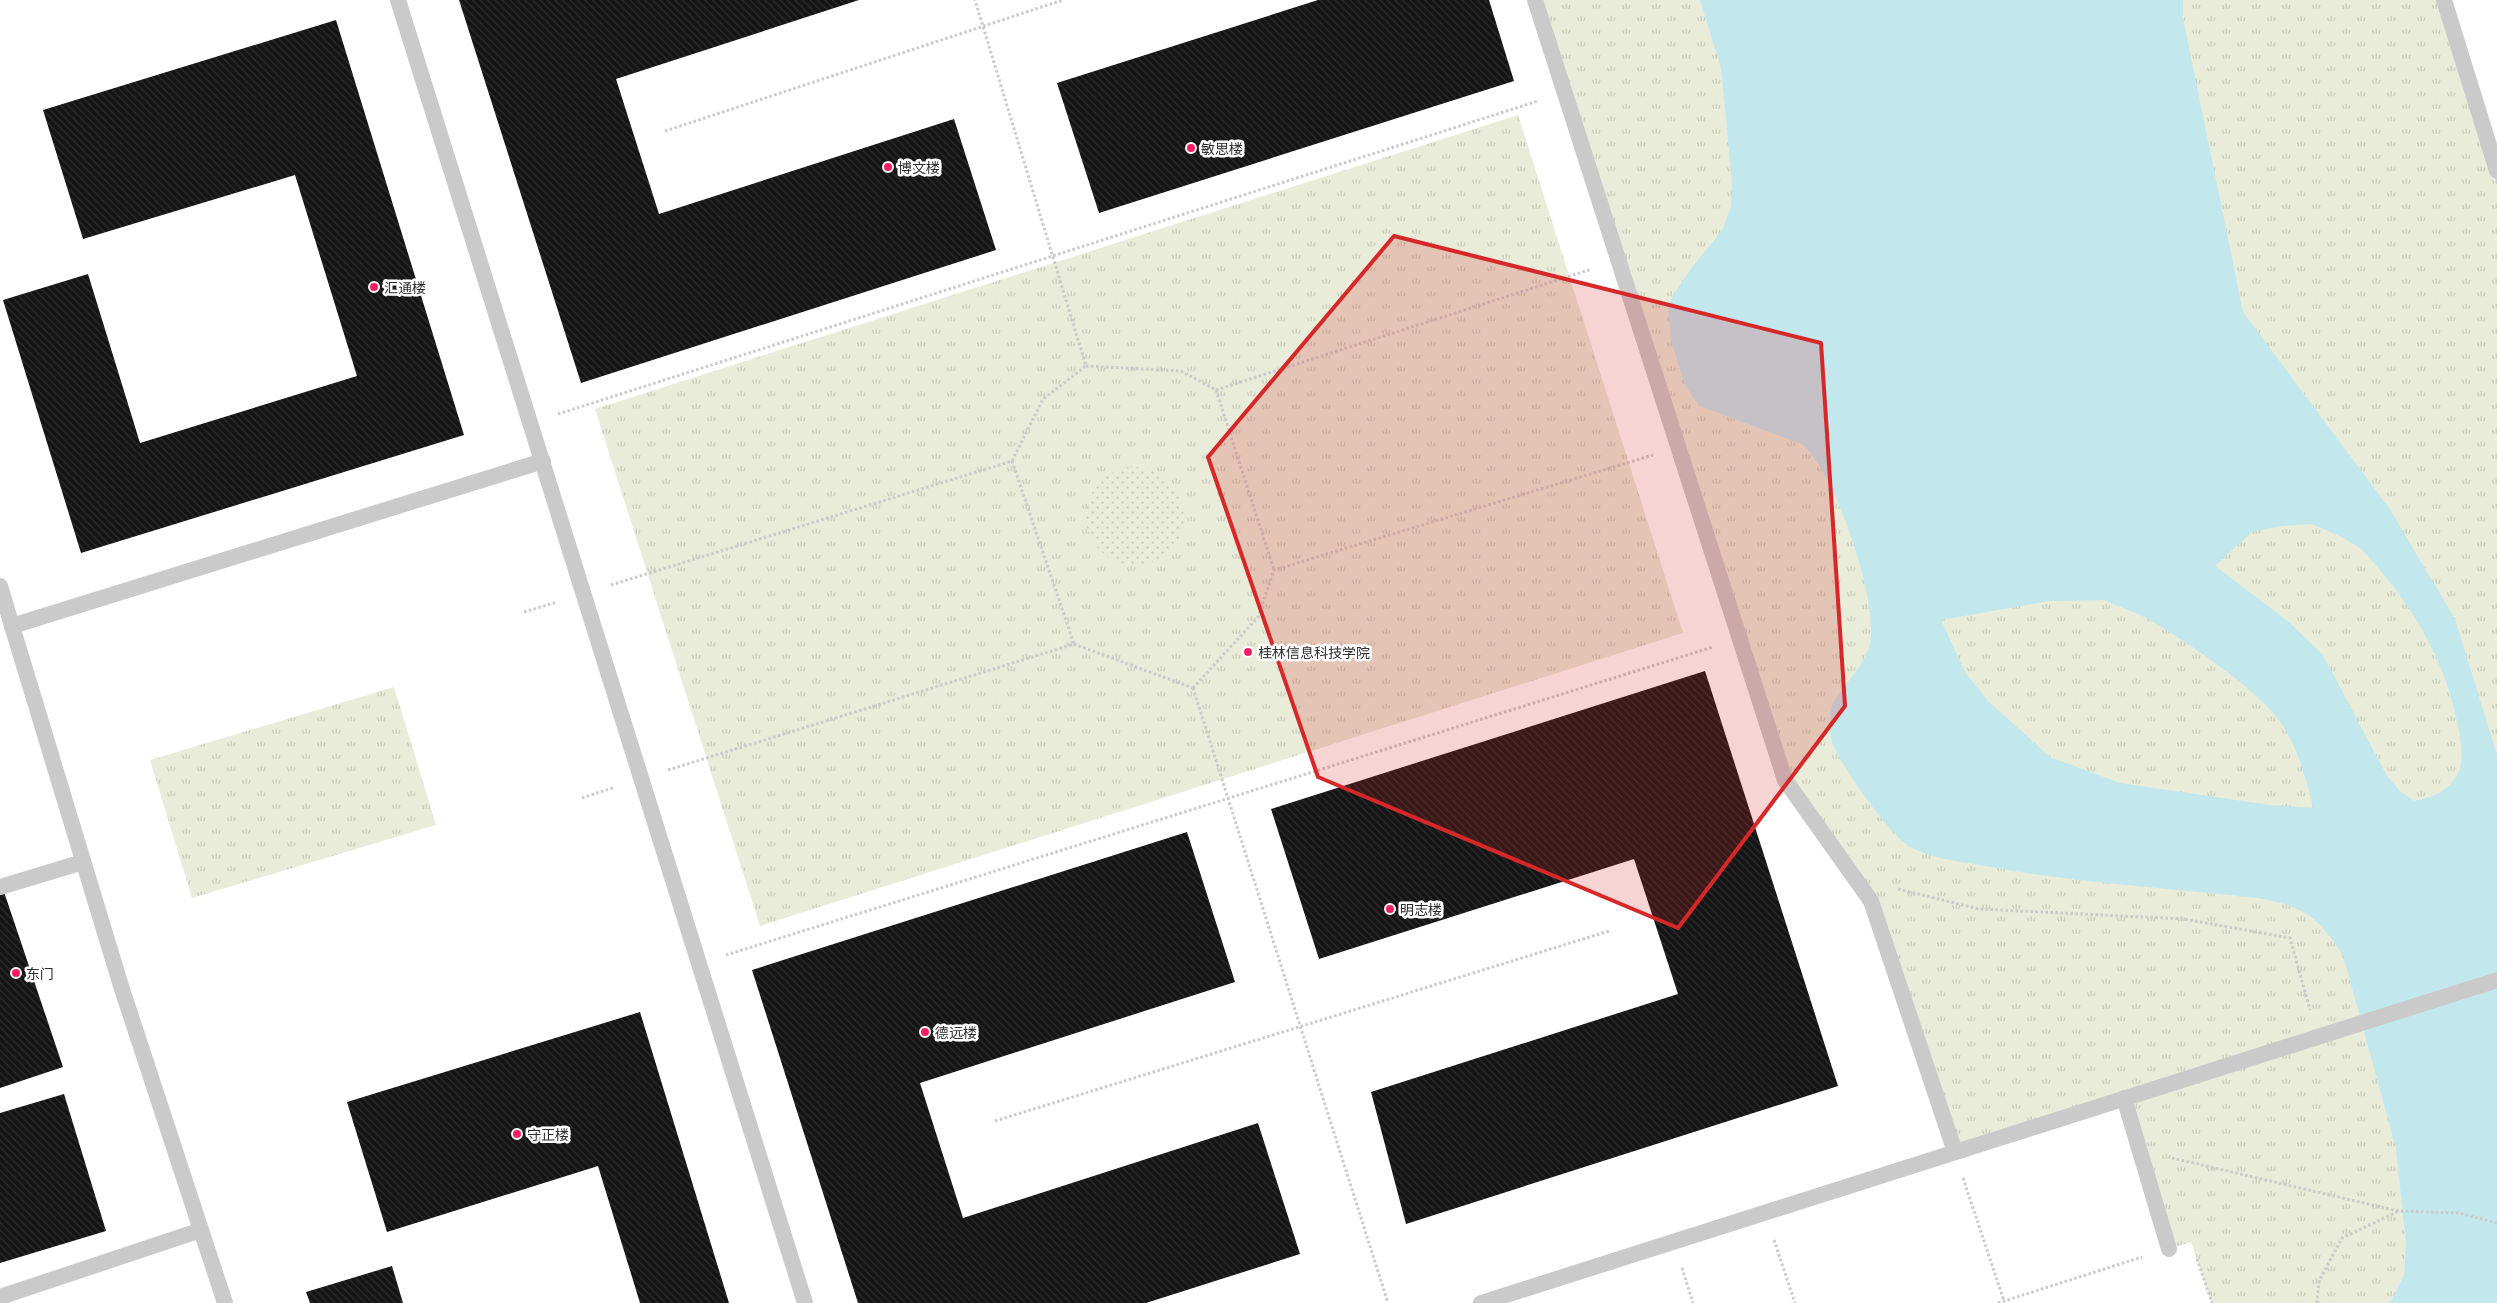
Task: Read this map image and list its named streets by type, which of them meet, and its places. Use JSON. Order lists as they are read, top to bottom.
{
  "places": [
    "敏思楼",
    "博文楼",
    "汇通楼",
    "桂林信息科技学院",
    "明志楼",
    "东门",
    "德远楼",
    "守正楼"
  ]
}
